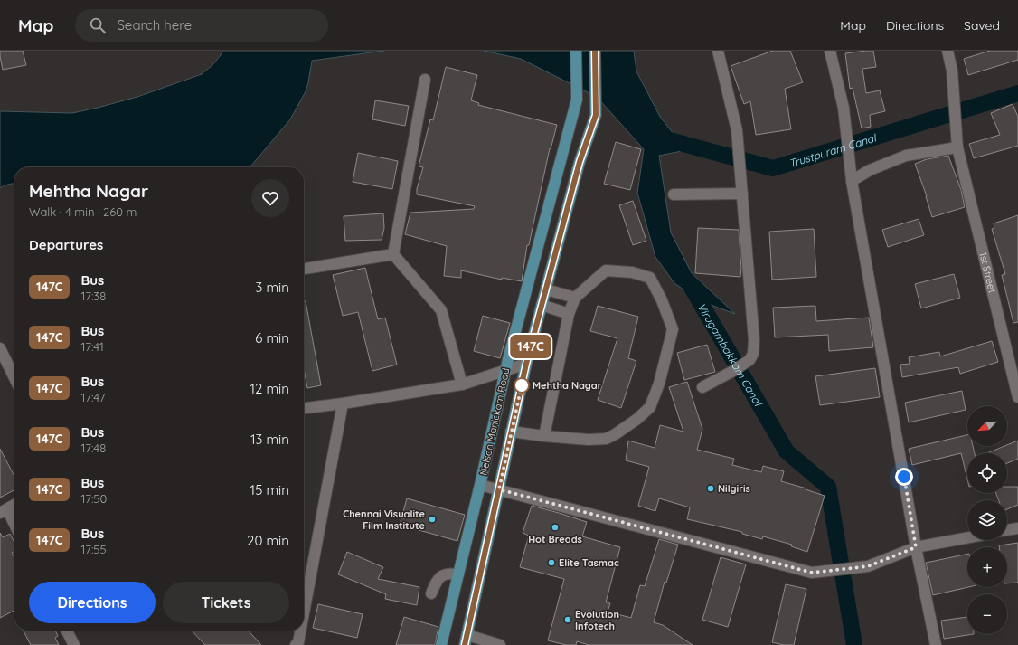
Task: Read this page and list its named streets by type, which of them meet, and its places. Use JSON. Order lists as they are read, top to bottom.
{
  "streets": {
    "main road": ["Nelson Manickam Road"],
    "street": ["1st Street"]
  },
  "water": ["Trustpuram Canal", "Virugambakkam Canal"],
  "places": [
    "Mehtha Nagar",
    "Nilgiris",
    "Chennai Visualite Film Institute",
    "Hot Breads",
    "Elite Tasmac",
    "Evolution Infotech"
  ],
  "lines": ["bus line 147C"],
  "north": "bottom left",
  "page": {
    "header": "Map",
    "search": "Search here",
    "nav": ["Map", "Directions", "Saved"],
    "on_map": "147C",
    "heading": [
      ["Mehtha Nagar", "Walk · 4 min · 260 m"],
      "Departures"
    ],
    "list": [
      {
        "mark": "147C",
        "name": "Bus",
        "note": "17:38",
        "value": "3 min"
      },
      {
        "mark": "147C",
        "name": "Bus",
        "note": "17:41",
        "value": "6 min"
      },
      {
        "mark": "147C",
        "name": "Bus",
        "note": "17:47",
        "value": "12 min"
      },
      {
        "mark": "147C",
        "name": "Bus",
        "note": "17:48",
        "value": "13 min"
      },
      {
        "mark": "147C",
        "name": "Bus",
        "note": "17:50",
        "value": "15 min"
      },
      {
        "mark": "147C",
        "name": "Bus",
        "note": "17:55",
        "value": "20 min"
      }
    ],
    "map_buttons": ["+", "−"],
    "buttons": ["Directions", "Tickets"]
  }
}
